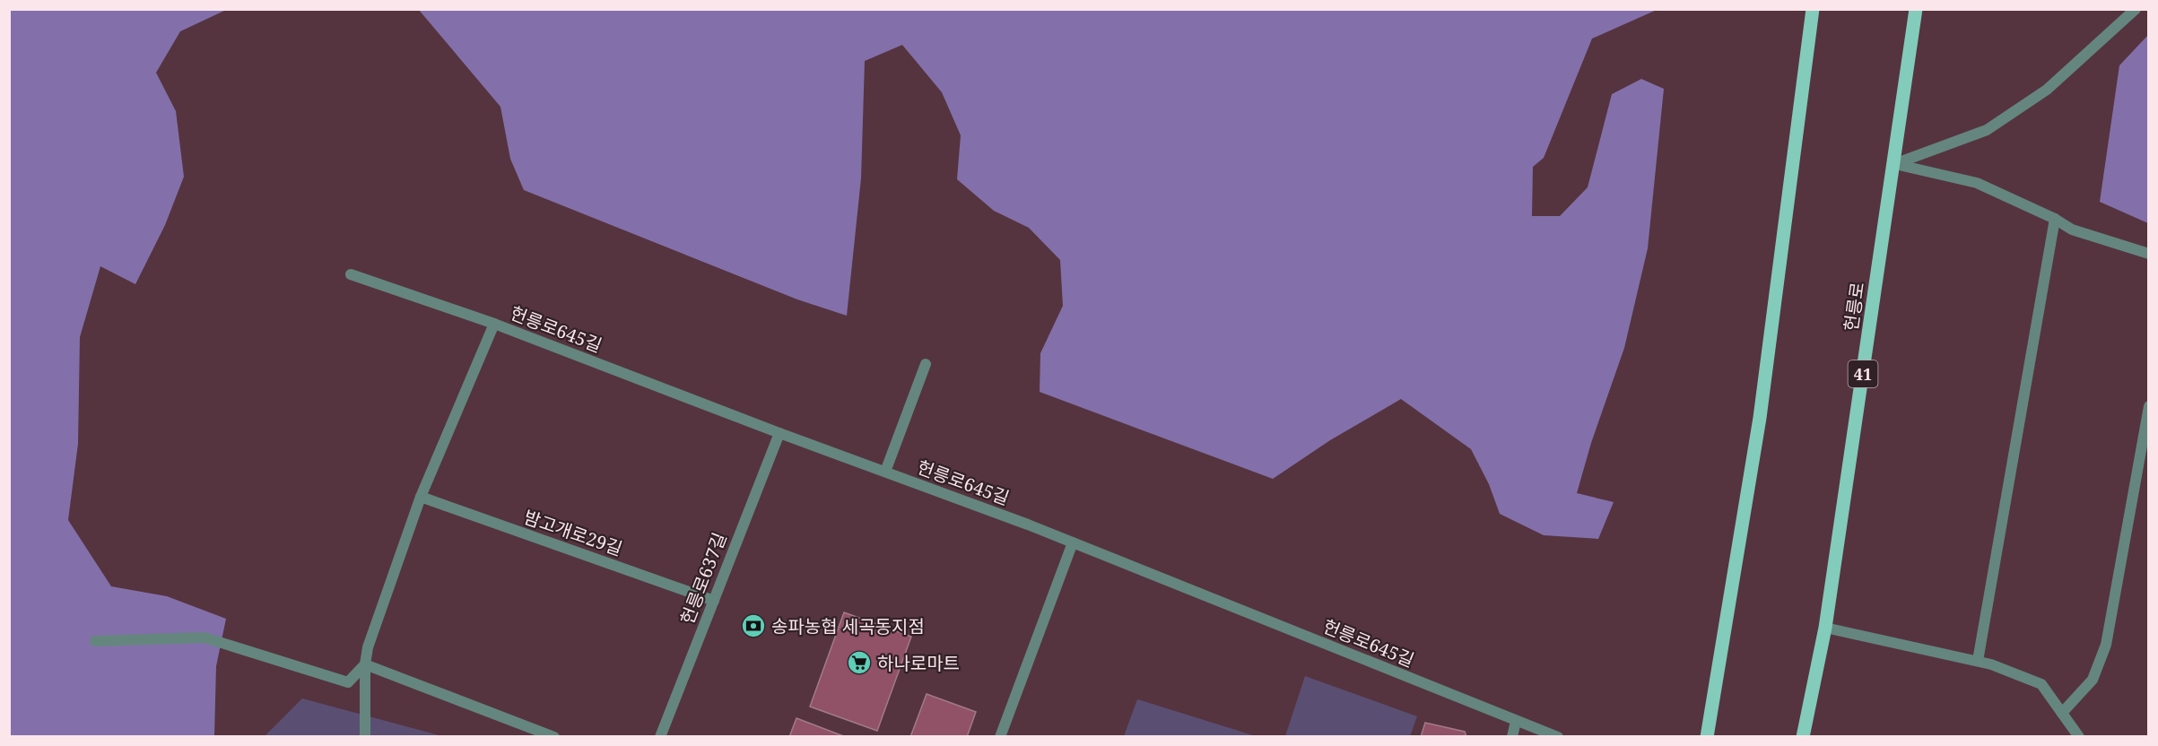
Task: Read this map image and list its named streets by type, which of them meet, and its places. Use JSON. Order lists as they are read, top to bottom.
{
  "streets": {
    "main road": ["헌릉로", "41"],
    "street": ["헌릉로645길", "밤고개로29길", "헌릉로637길"]
  },
  "crossings": [
    ["헌릉로645길", "헌릉로637길"],
    ["밤고개로29길", "헌릉로637길"]
  ],
  "places": {
    "bank": ["송파농협 세곡동지점"],
    "supermarket": ["하나로마트"]
  }
}
